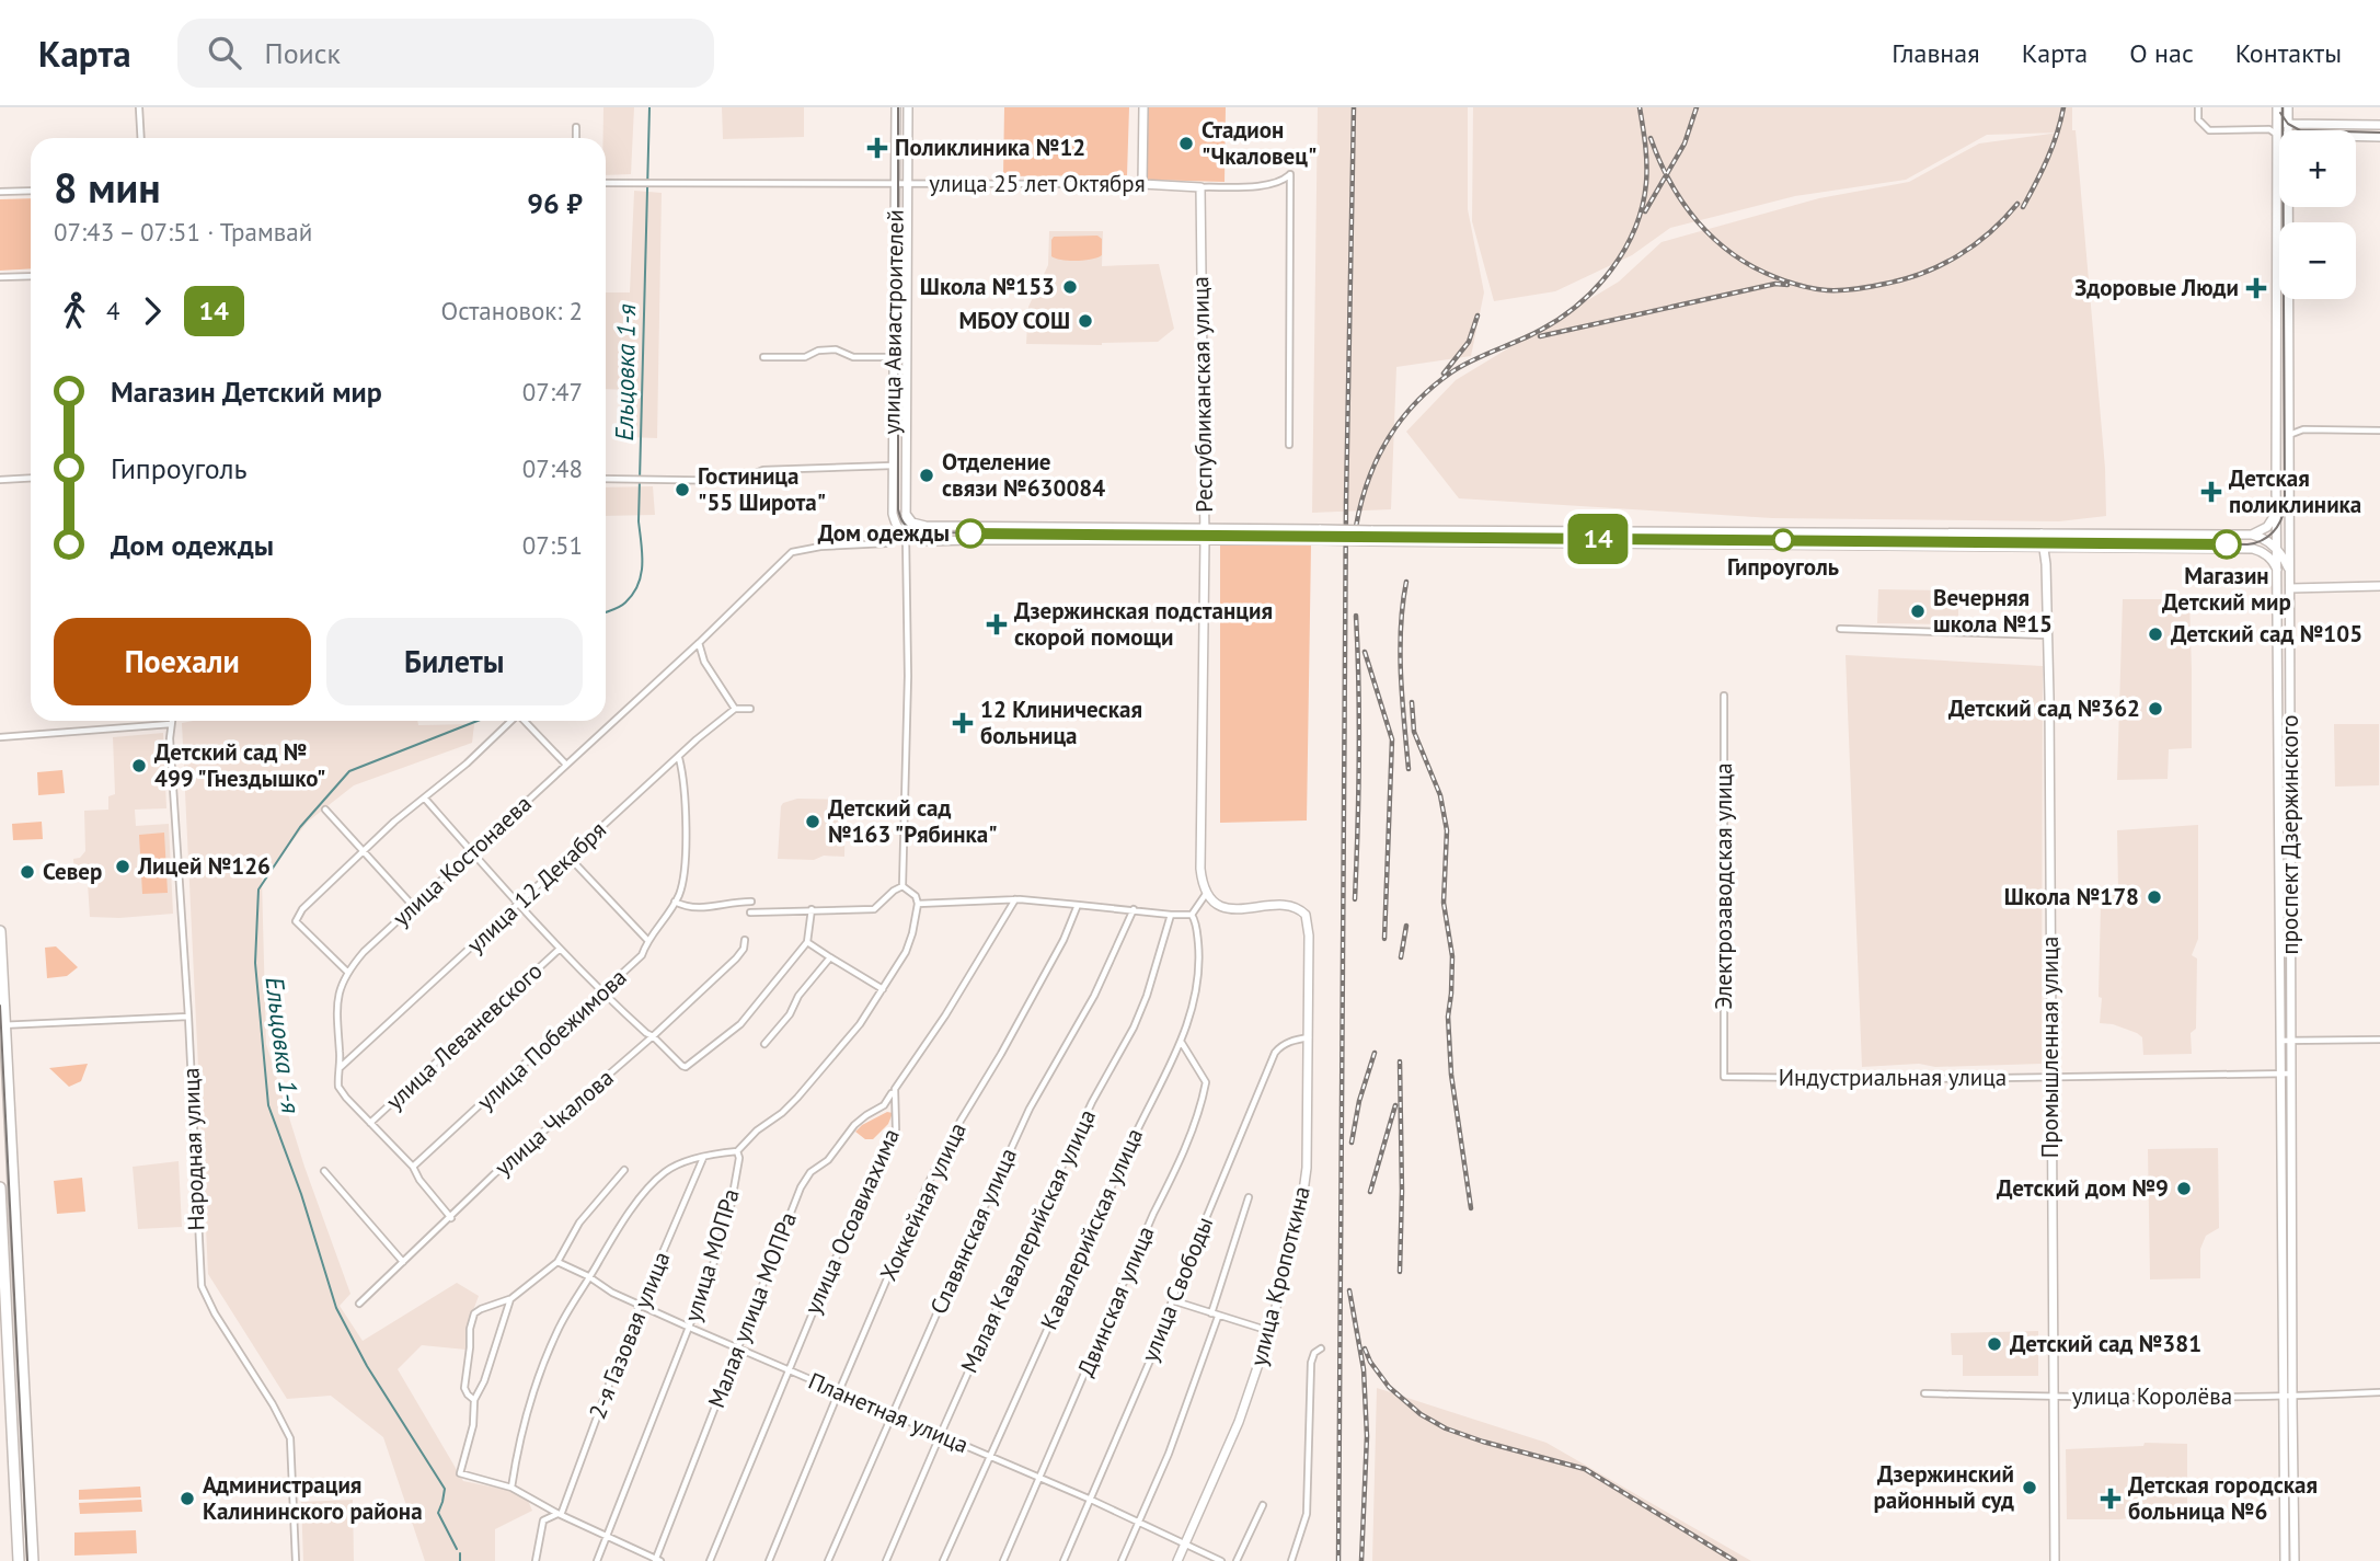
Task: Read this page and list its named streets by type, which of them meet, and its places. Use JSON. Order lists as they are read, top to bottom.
{
  "streets": {
    "main road": [
      "улица 25 лет Октября",
      "улица Авиастроителей",
      "Республиканская улица",
      "проспект Дзержинского",
      "Промышленная улица",
      "улица Кропоткина"
    ],
    "street": [
      "улица Костонаева",
      "Электрозаводская улица",
      "улица 12 Декабря",
      "улица Леваневского",
      "улица Побежимова",
      "Индустриальная улица",
      "улица Чкалова",
      "Народная улица",
      "Хоккейная улица",
      "улица Осоавиахима",
      "Кавалерийская улица",
      "Славянская улица",
      "Малая Кавалерийская улица",
      "улица МОПРа",
      "улица Свободы",
      "Двинская улица",
      "Малая улица МОПРа",
      "2-я Газовая улица",
      "улица Королёва",
      "Планетная улица"
    ]
  },
  "crossings": [
    ["улица 25 лет Октября", "улица Авиастроителей"],
    ["улица 25 лет Октября", "Республиканская улица"],
    ["улица Авиастроителей", "улица Костонаева"],
    ["Республиканская улица", "улица Кропоткина"],
    ["проспект Дзержинского", "Индустриальная улица"],
    ["проспект Дзержинского", "улица Королёва"],
    ["улица Костонаева", "улица 12 Декабря"],
    ["улица Костонаева", "улица Леваневского"],
    ["улица Костонаева", "улица Побежимова"],
    ["улица Костонаева", "улица Чкалова"],
    ["Электрозаводская улица", "Индустриальная улица"],
    ["улица 12 Декабря", "улица Побежимова"],
    ["Промышленная улица", "Индустриальная улица"],
    ["Промышленная улица", "улица Королёва"],
    ["Хоккейная улица", "Планетная улица"],
    ["улица Осоавиахима", "Малая улица МОПРа"],
    ["улица Осоавиахима", "Планетная улица"],
    ["Кавалерийская улица", "Двинская улица"],
    ["Кавалерийская улица", "Планетная улица"],
    ["Славянская улица", "Планетная улица"],
    ["Малая Кавалерийская улица", "Планетная улица"],
    ["улица МОПРа", "Планетная улица"],
    ["улица Кропоткина", "улица Свободы"],
    ["улица Кропоткина", "Планетная улица"],
    ["улица Свободы", "Планетная улица"],
    ["Двинская улица", "Планетная улица"],
    ["Малая улица МОПРа", "Планетная улица"],
    ["2-я Газовая улица", "Планетная улица"]
  ],
  "water": ["Ельцовка 1-я"],
  "places": {
    "other": [
      "Стадион \"Чкаловец\"",
      "Школа №153",
      "МБОУ СОШ",
      "Отделение связи №630084",
      "Гостиница \"55 Широта\"",
      "Дом одежды",
      "Гипроуголь",
      "Магазин Детский мир",
      "Вечерняя школа №15",
      "Детский сад №105",
      "Детский сад №362",
      "Детский сад № 499 \"Гнездышко\"",
      "Детский сад №163 \"Рябинка\"",
      "Лицей №126",
      "Север",
      "Школа №178",
      "Детский дом №9",
      "Детский сад №381",
      "Дзержинский районный суд",
      "Администрация Калининского района"
    ],
    "health": [
      "Поликлиника №12",
      "Здоровые Люди",
      "Детская поликлиника",
      "Дзержинская подстанция скорой помощи",
      "12 Клиническая больница",
      "Детская городская больница №6"
    ]
  },
  "lines": ["tram line 14"],
  "page": {
    "header": "Карта",
    "search": "Поиск",
    "nav": [
      "Главная",
      "Карта",
      "О нас",
      "Контакты"
    ],
    "on_map": "14",
    "map_buttons": ["+", "−"],
    "heading": ["8 мин", "07:43 – 07:51 · Трамвай", "96 ₽"],
    "legs": ["4", "14", "Остановок: 2"],
    "list": [
      {
        "name": "Магазин Детский мир",
        "value": "07:47"
      },
      {
        "name": "Гипроуголь",
        "value": "07:48"
      },
      {
        "name": "Дом одежды",
        "value": "07:51"
      }
    ],
    "buttons": ["Поехали", "Билеты"]
  }
}
